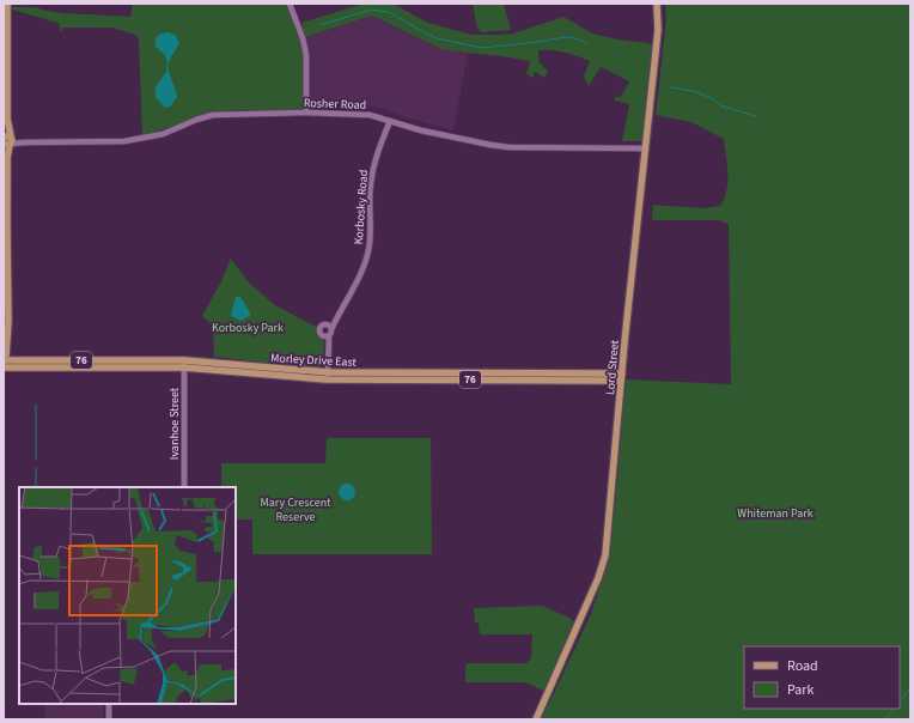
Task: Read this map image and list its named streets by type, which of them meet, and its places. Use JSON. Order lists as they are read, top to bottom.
{
  "streets": {
    "main road": ["Morley Drive East", "76", "Lord Street"],
    "street": ["Rosher Road", "Korbosky Road", "Ivanhoe Street"]
  },
  "crossings": [
    ["Rosher Road", "Korbosky Road"],
    ["Rosher Road", "Lord Street"],
    ["Morley Drive East", "Lord Street"],
    ["Morley Drive East", "Ivanhoe Street"]
  ],
  "parks": ["Korbosky Park", "Mary Crescent Reserve", "Whiteman Park"],
  "legend": ["Road", "Park"]
}
